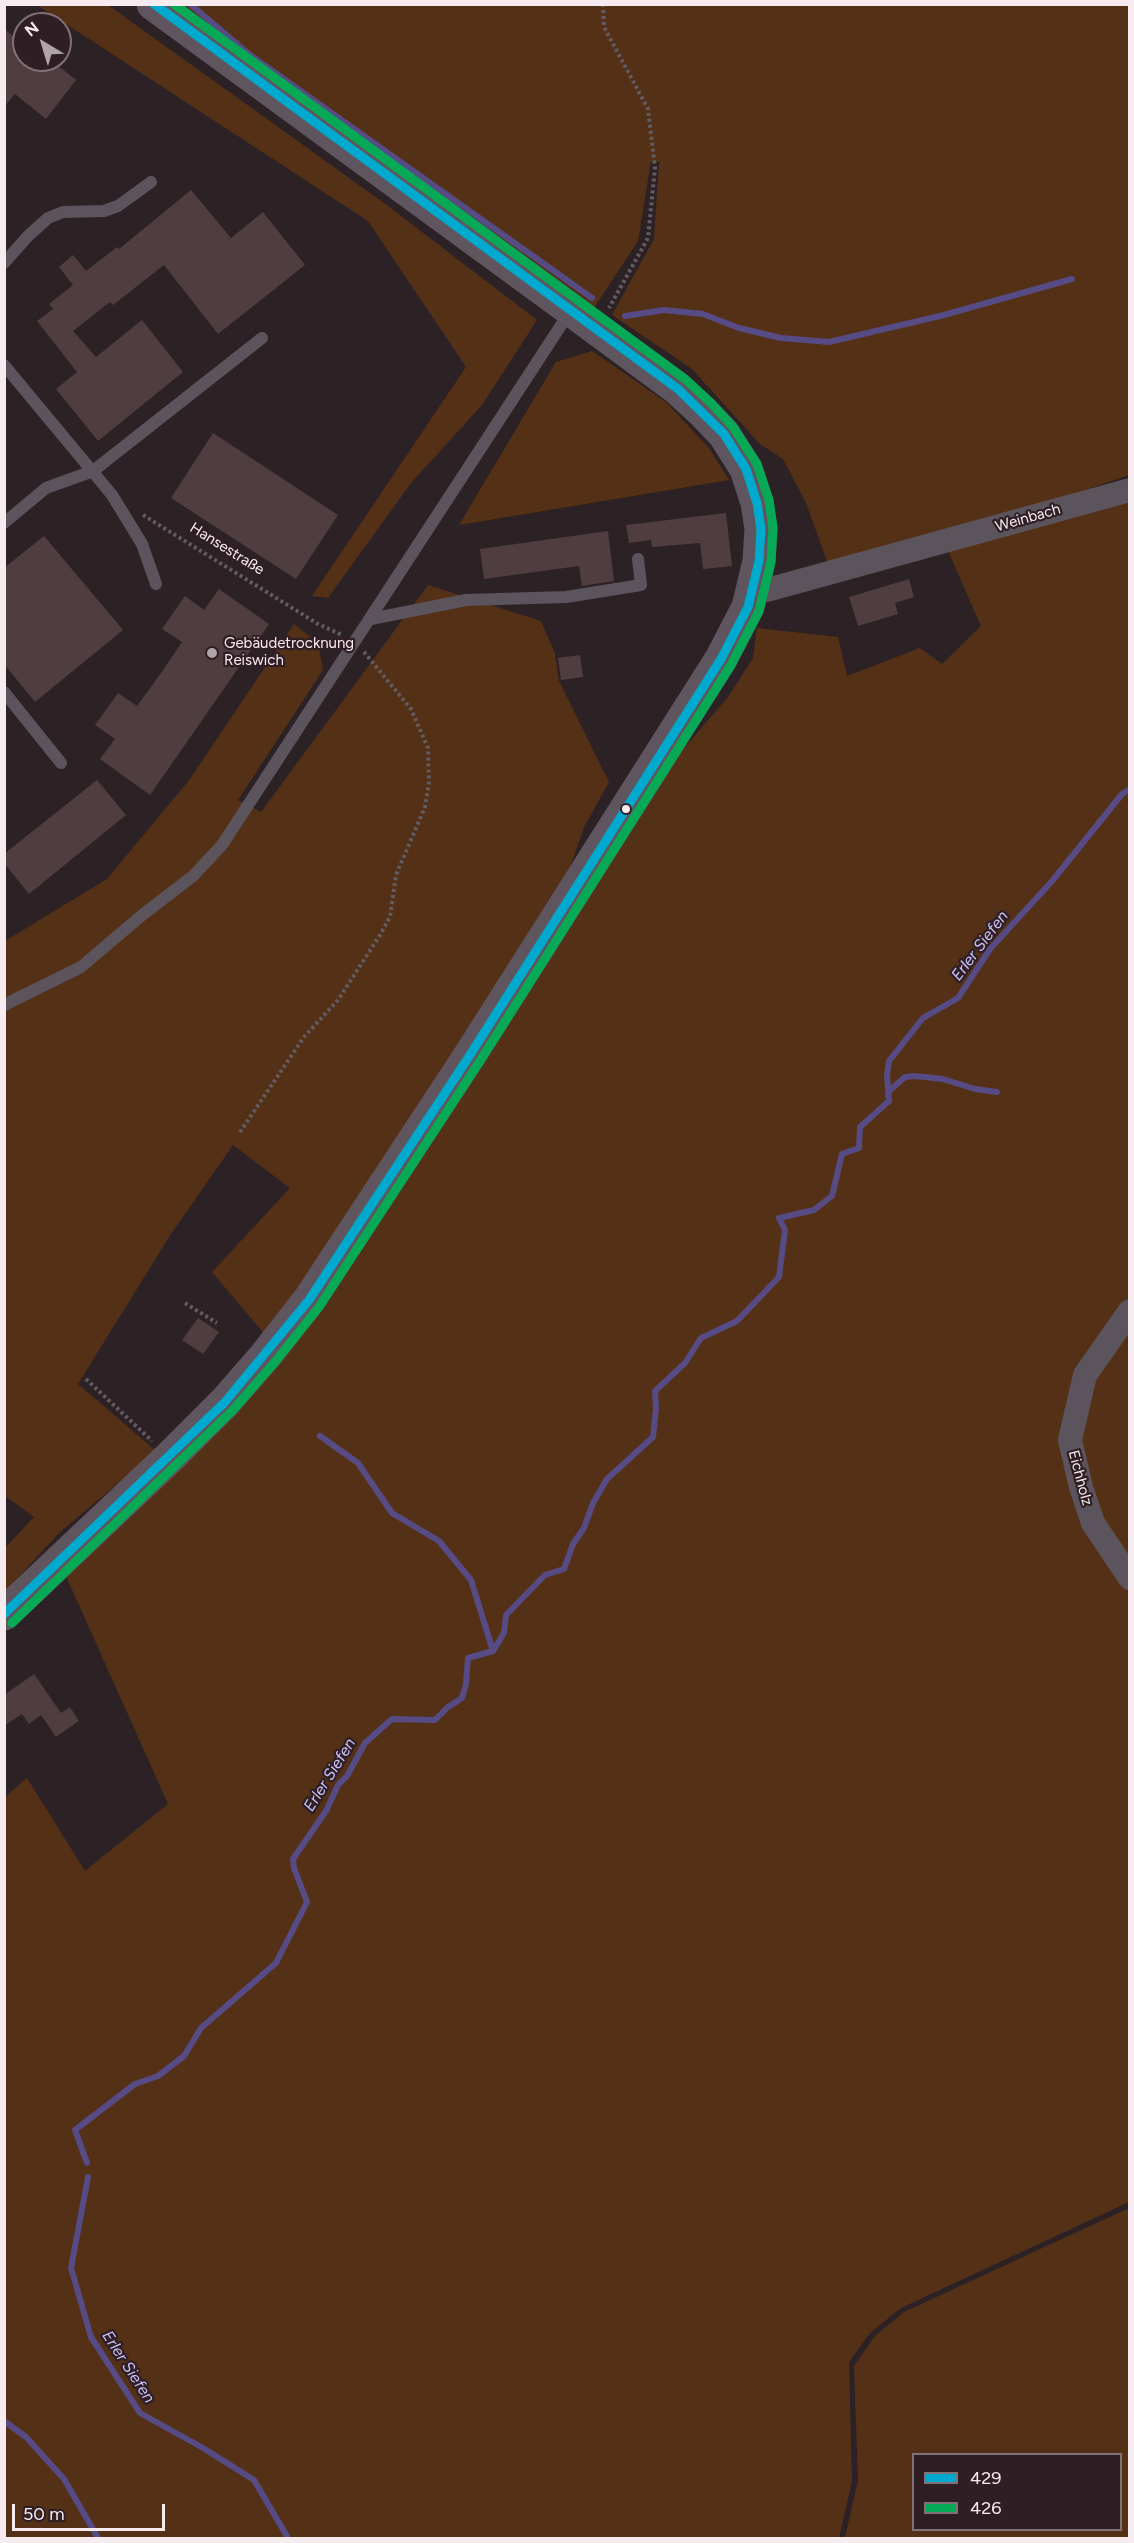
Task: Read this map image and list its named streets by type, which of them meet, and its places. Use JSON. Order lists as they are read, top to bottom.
{
  "streets": {
    "street": ["Weinbach", "Eichholz"],
    "path": ["Hansestraße"]
  },
  "water": ["Erler Siefen"],
  "places": ["Gebäudetrocknung Reiswich"],
  "lines": ["transit line 429", "transit line 426"],
  "legend": ["429", "426"],
  "scale_bar": "50 m",
  "north": "top left"
}
